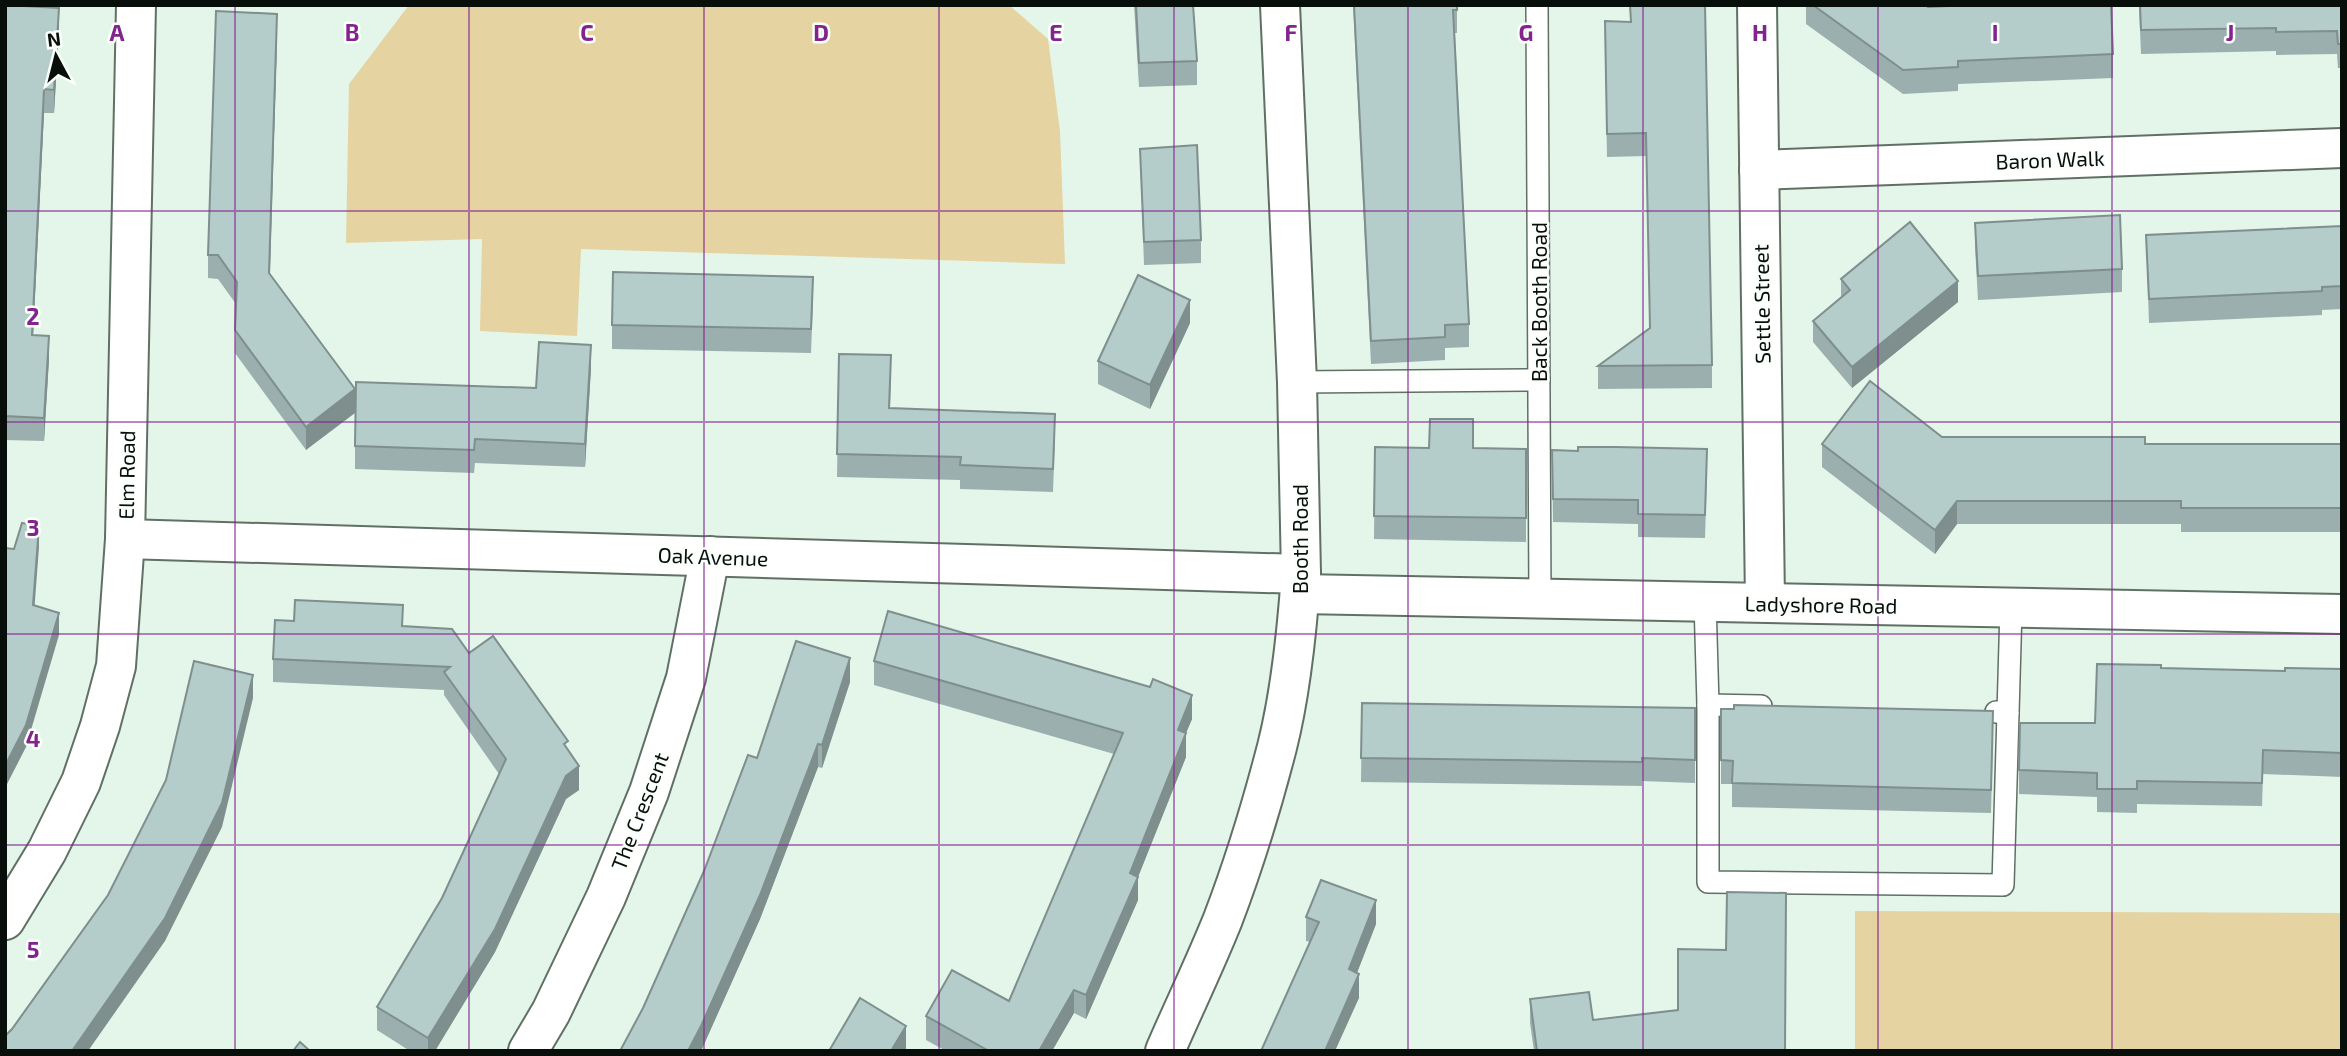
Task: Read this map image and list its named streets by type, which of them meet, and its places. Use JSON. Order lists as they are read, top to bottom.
{
  "streets": {
    "street": [
      "Baron Walk",
      "Settle Street",
      "Elm Road",
      "Booth Road",
      "Oak Avenue",
      "Ladyshore Road",
      "The Crescent"
    ],
    "lane": ["Back Booth Road"]
  },
  "crossings": [
    ["Baron Walk", "Settle Street"],
    ["Back Booth Road", "Ladyshore Road"],
    ["Settle Street", "Ladyshore Road"],
    ["Elm Road", "Oak Avenue"],
    ["Booth Road", "Oak Avenue"],
    ["Booth Road", "Ladyshore Road"],
    ["Oak Avenue", "Ladyshore Road"],
    ["Oak Avenue", "The Crescent"]
  ],
  "north": "top",
  "grid": {
    "columns": [
      "A",
      "B",
      "C",
      "D",
      "E",
      "F",
      "G",
      "H",
      "I",
      "J"
    ],
    "rows": [
      "2",
      "3",
      "4",
      "5"
    ]
  }
}
